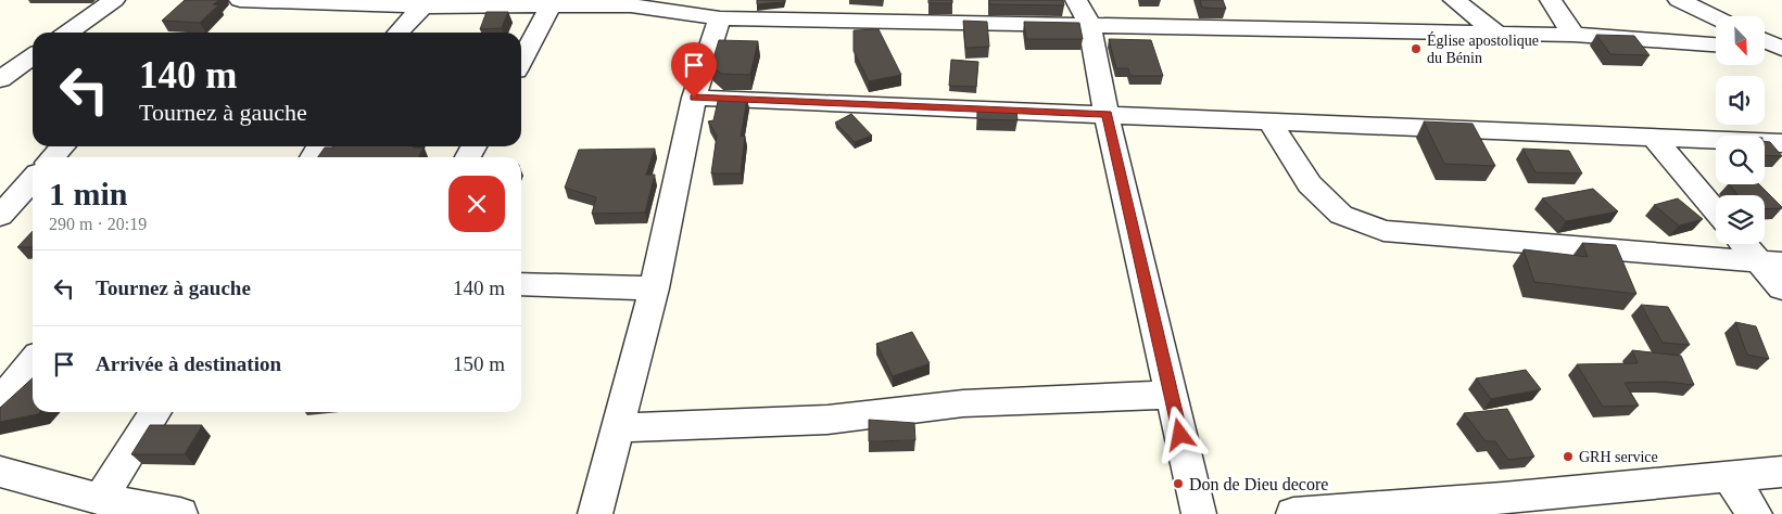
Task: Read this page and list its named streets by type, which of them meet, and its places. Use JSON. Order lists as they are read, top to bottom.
{
  "places": ["Église apostolique du Bénin", "GRH service", "Don de Dieu decore"],
  "north": "bottom right",
  "page": {
    "turn": ["140 m", "Tournez à gauche"],
    "heading": ["1 min", "290 m · 20:19"],
    "list": [
      {
        "name": "Tournez à gauche",
        "value": "140 m"
      },
      {
        "name": "Arrivée à destination",
        "value": "150 m"
      }
    ]
  }
}
